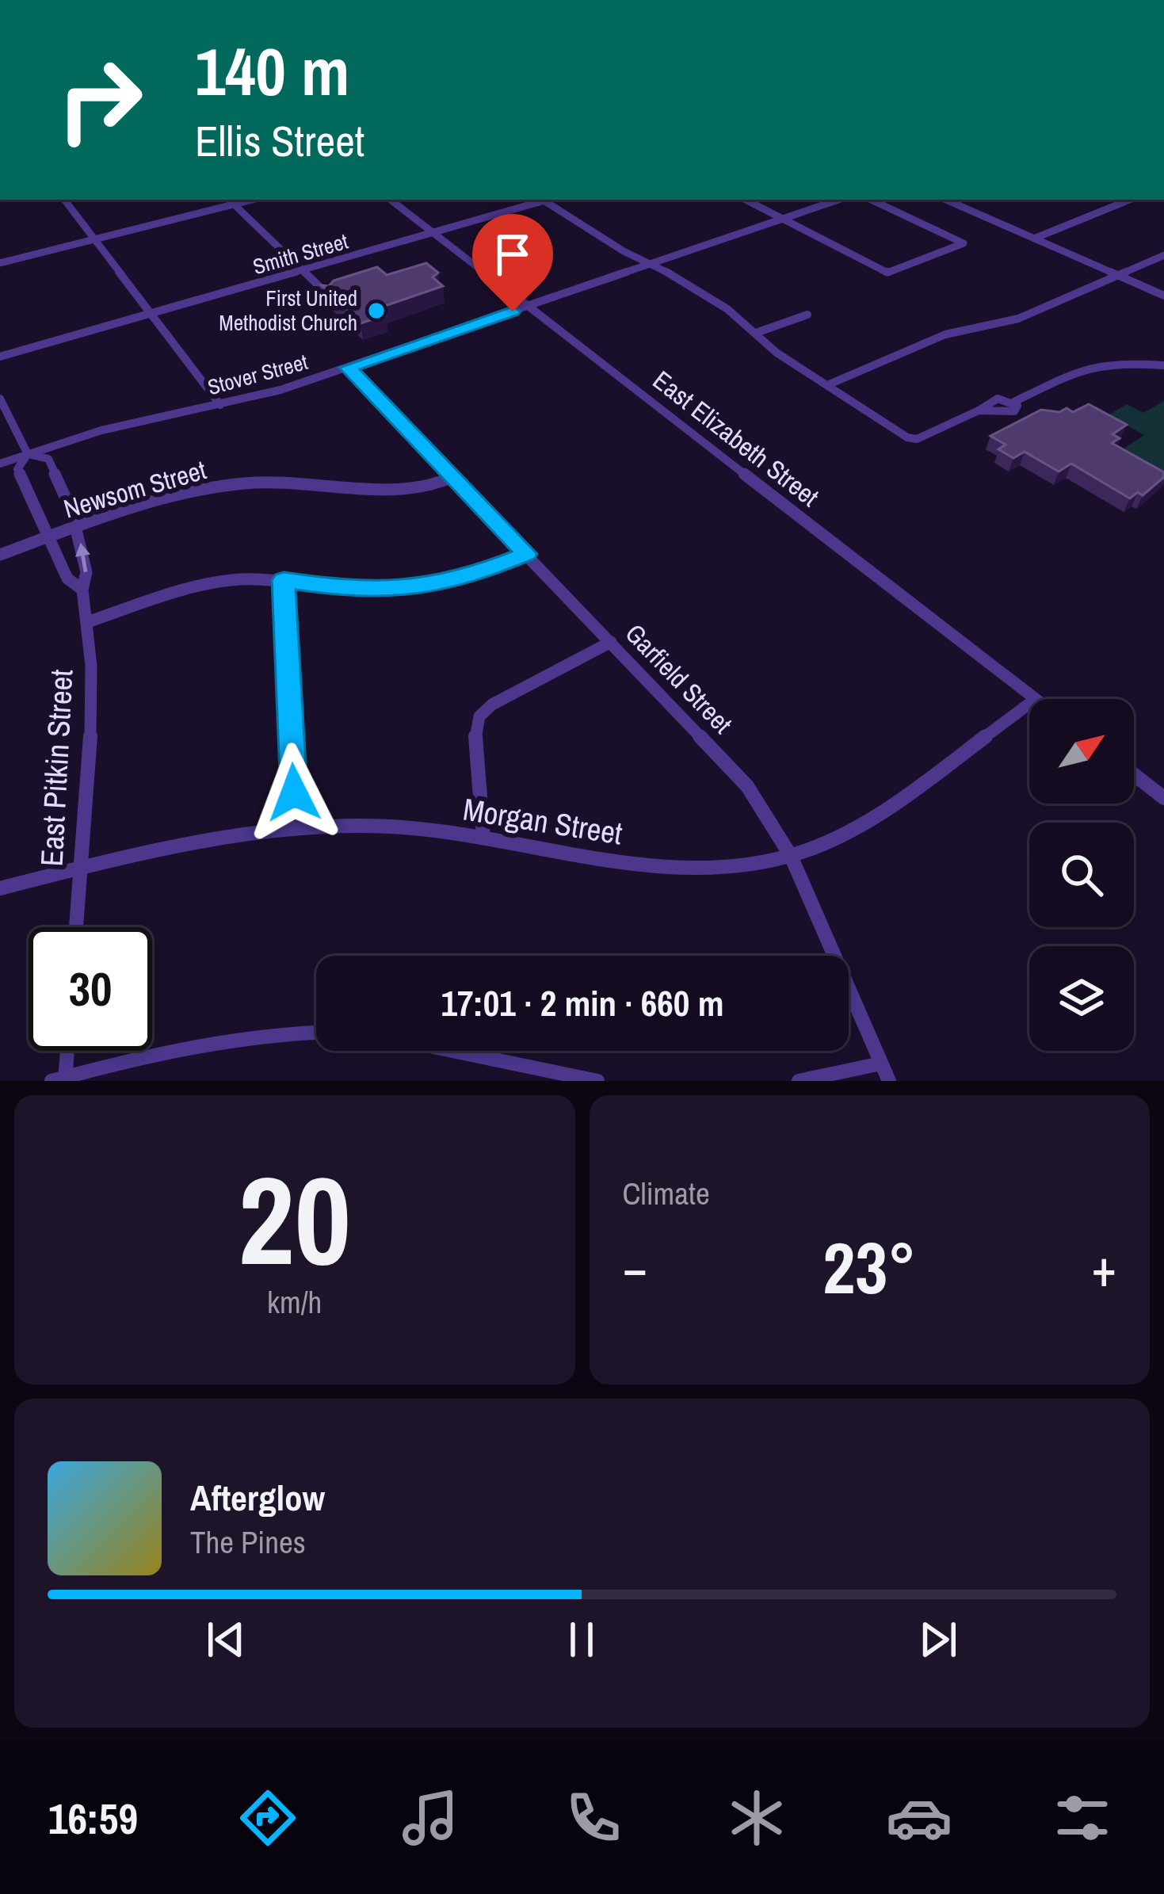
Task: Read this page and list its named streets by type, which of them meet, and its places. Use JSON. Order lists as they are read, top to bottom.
{
  "streets": {
    "street": [
      "Smith Street",
      "Stover Street",
      "East Elizabeth Street",
      "Newsom Street",
      "Garfield Street",
      "East Pitkin Street",
      "Morgan Street"
    ]
  },
  "crossings": [
    ["Smith Street", "East Elizabeth Street"],
    ["Stover Street", "East Elizabeth Street"],
    ["Stover Street", "Garfield Street"],
    ["Stover Street", "East Pitkin Street"],
    ["Newsom Street", "Garfield Street"],
    ["Newsom Street", "East Pitkin Street"],
    ["Garfield Street", "Morgan Street"],
    ["East Pitkin Street", "Morgan Street"]
  ],
  "places": ["First United Methodist Church"],
  "north": "top right",
  "page": {
    "turn": ["140 m", "Ellis Street"],
    "limit": "30",
    "trip": "17:01 · 2 min · 660 m",
    "tile": [
      ["20", "km/h"],
      "Climate"
    ],
    "heat": ["−", "23°", "+"],
    "song": ["Afterglow", "The Pines"],
    "tabs": "16:59"
  }
}
